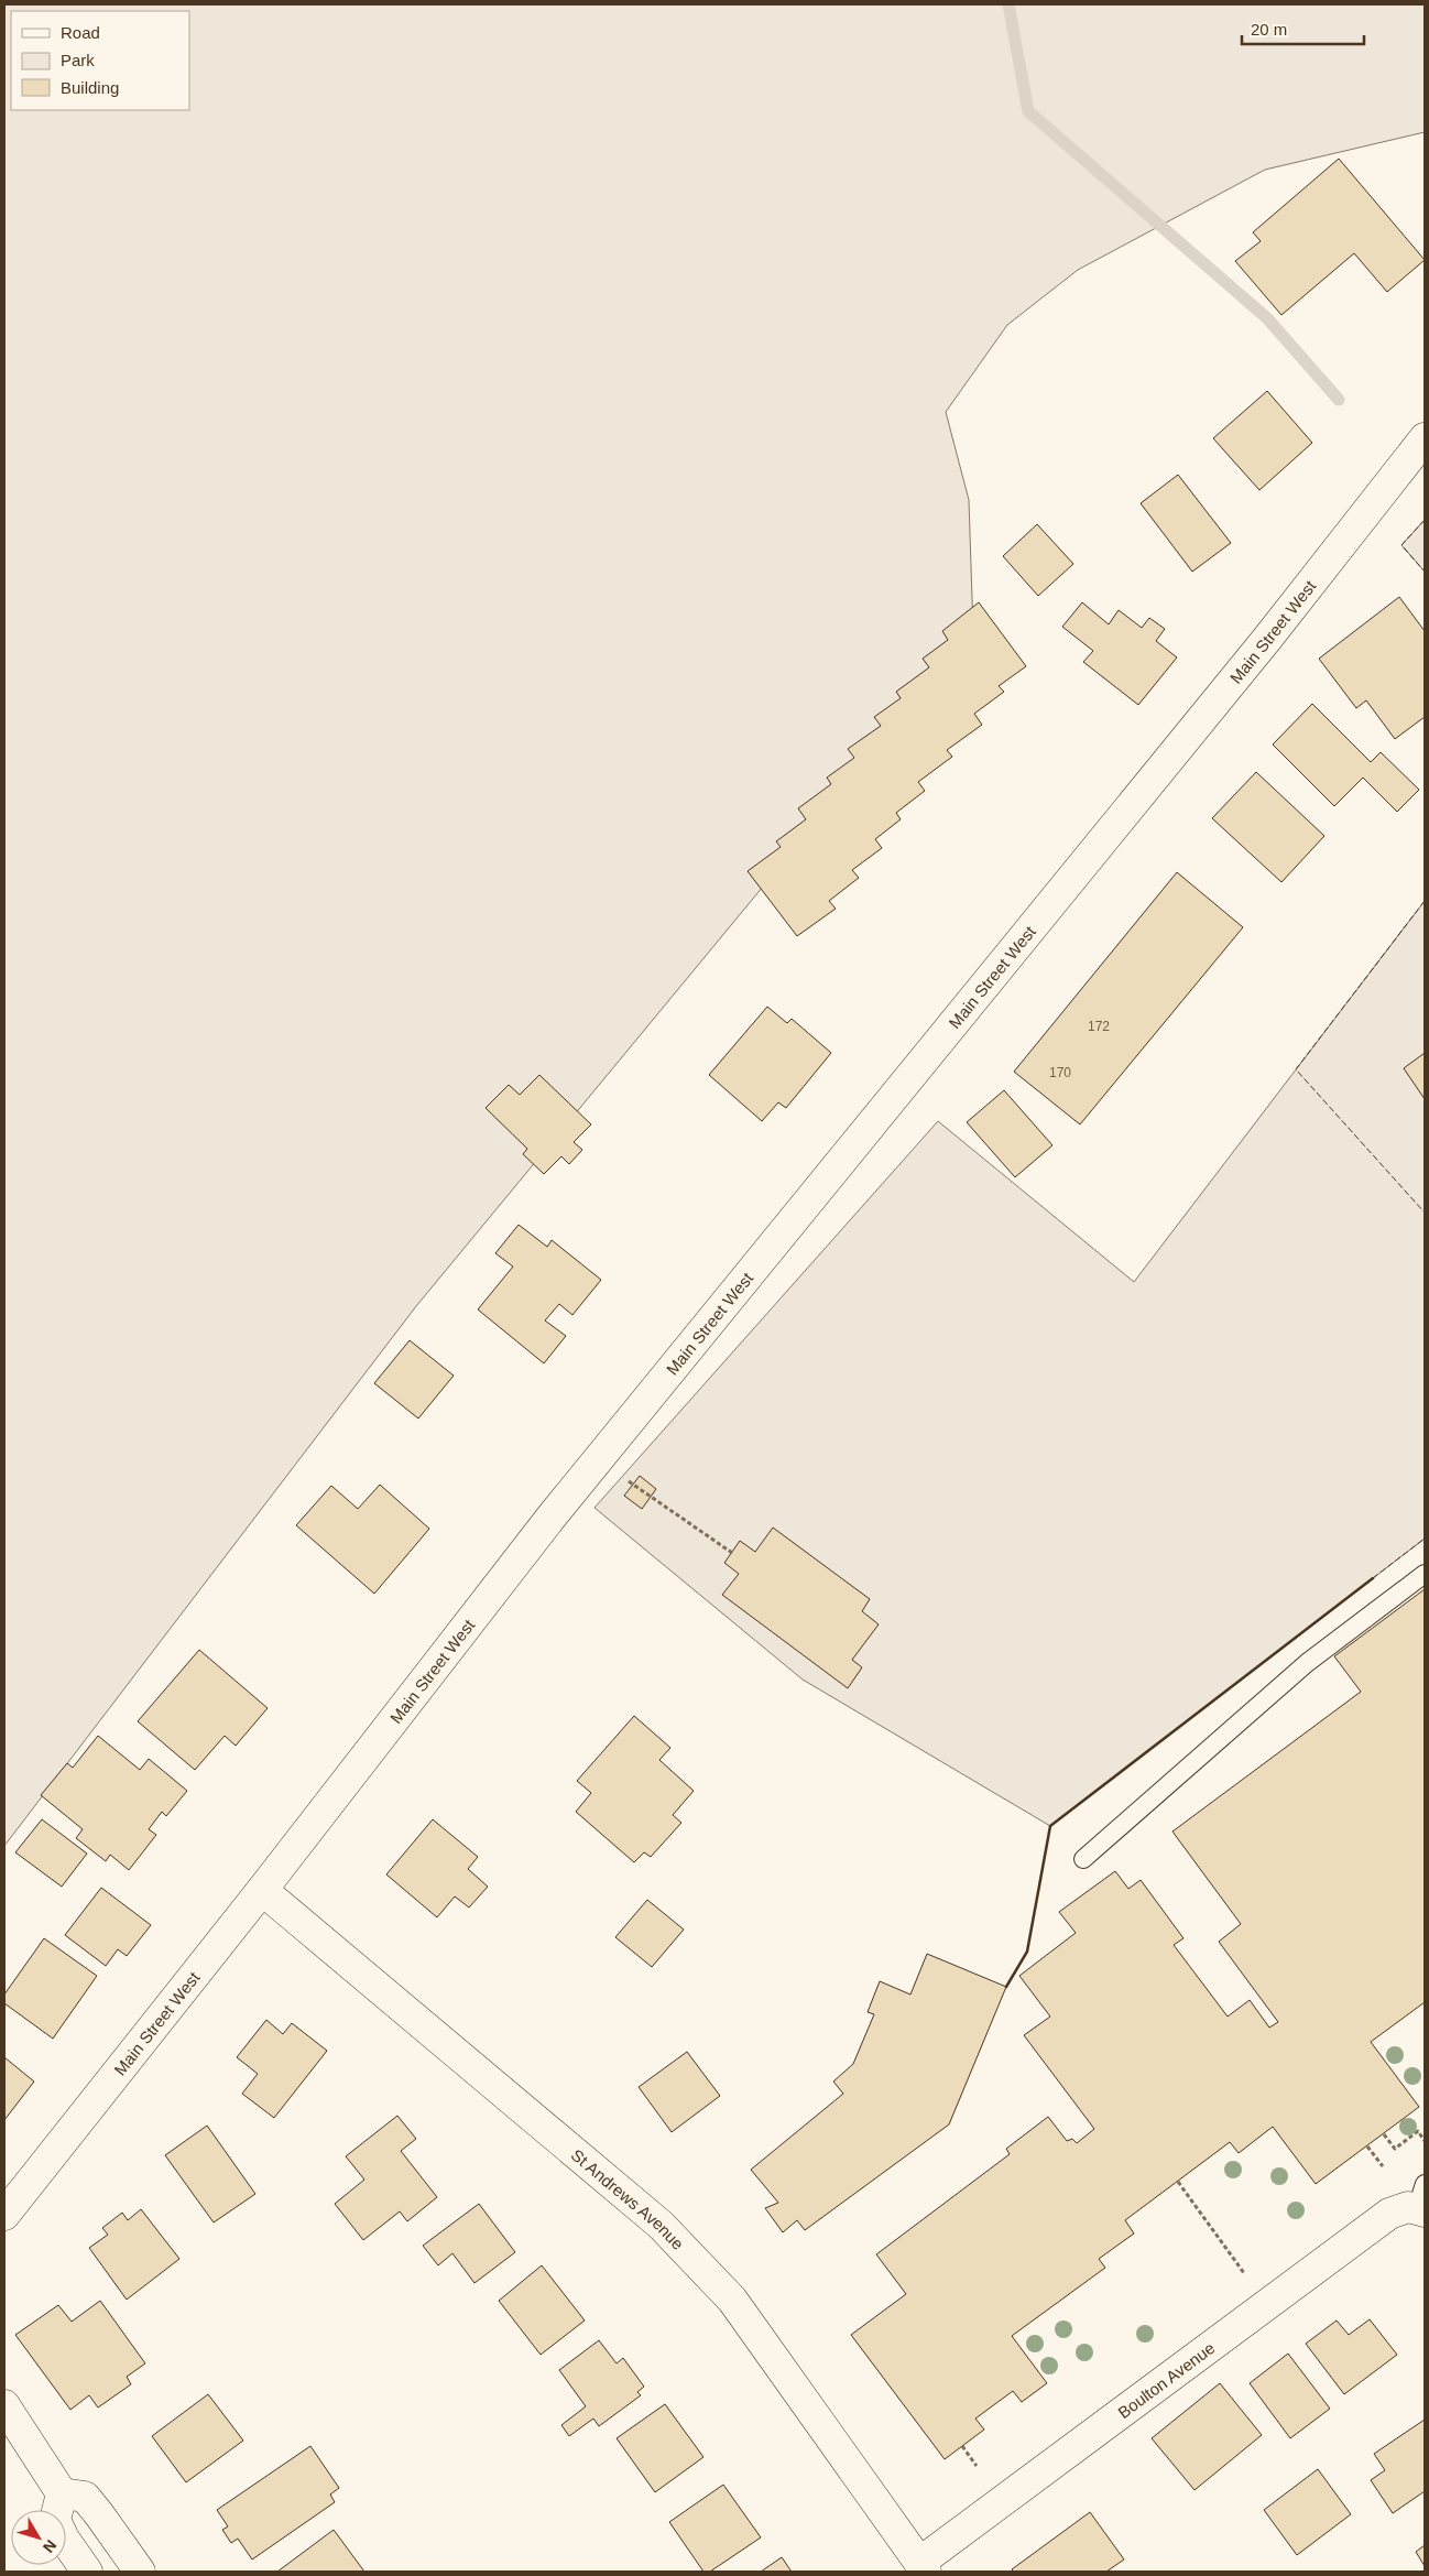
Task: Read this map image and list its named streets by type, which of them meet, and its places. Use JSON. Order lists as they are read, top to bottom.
{
  "streets": {
    "main road": ["Main Street West", "St Andrews Avenue", "Boulton Avenue"]
  },
  "crossings": [
    ["Main Street West", "St Andrews Avenue"],
    ["St Andrews Avenue", "Boulton Avenue"]
  ],
  "house_numbers": ["172", "170"],
  "legend": ["Road", "Park", "Building"],
  "scale_bar": "20 m",
  "north": "bottom right"
}
